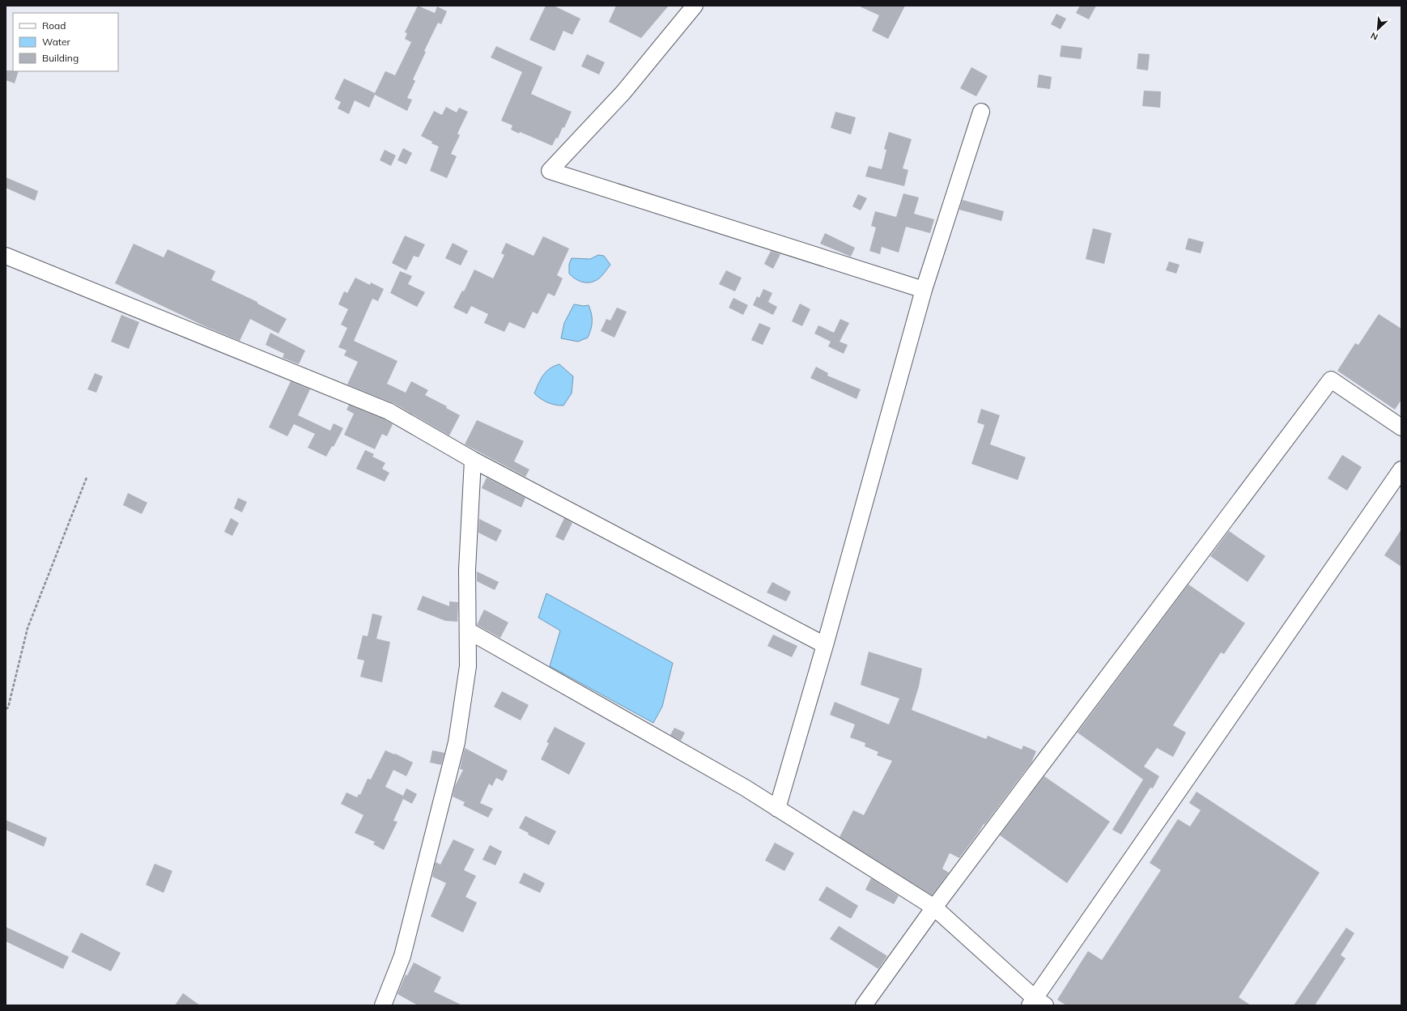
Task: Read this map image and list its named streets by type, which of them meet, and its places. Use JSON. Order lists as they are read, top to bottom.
{
  "legend": ["Road", "Water", "Building"],
  "north": "bottom left"
}
